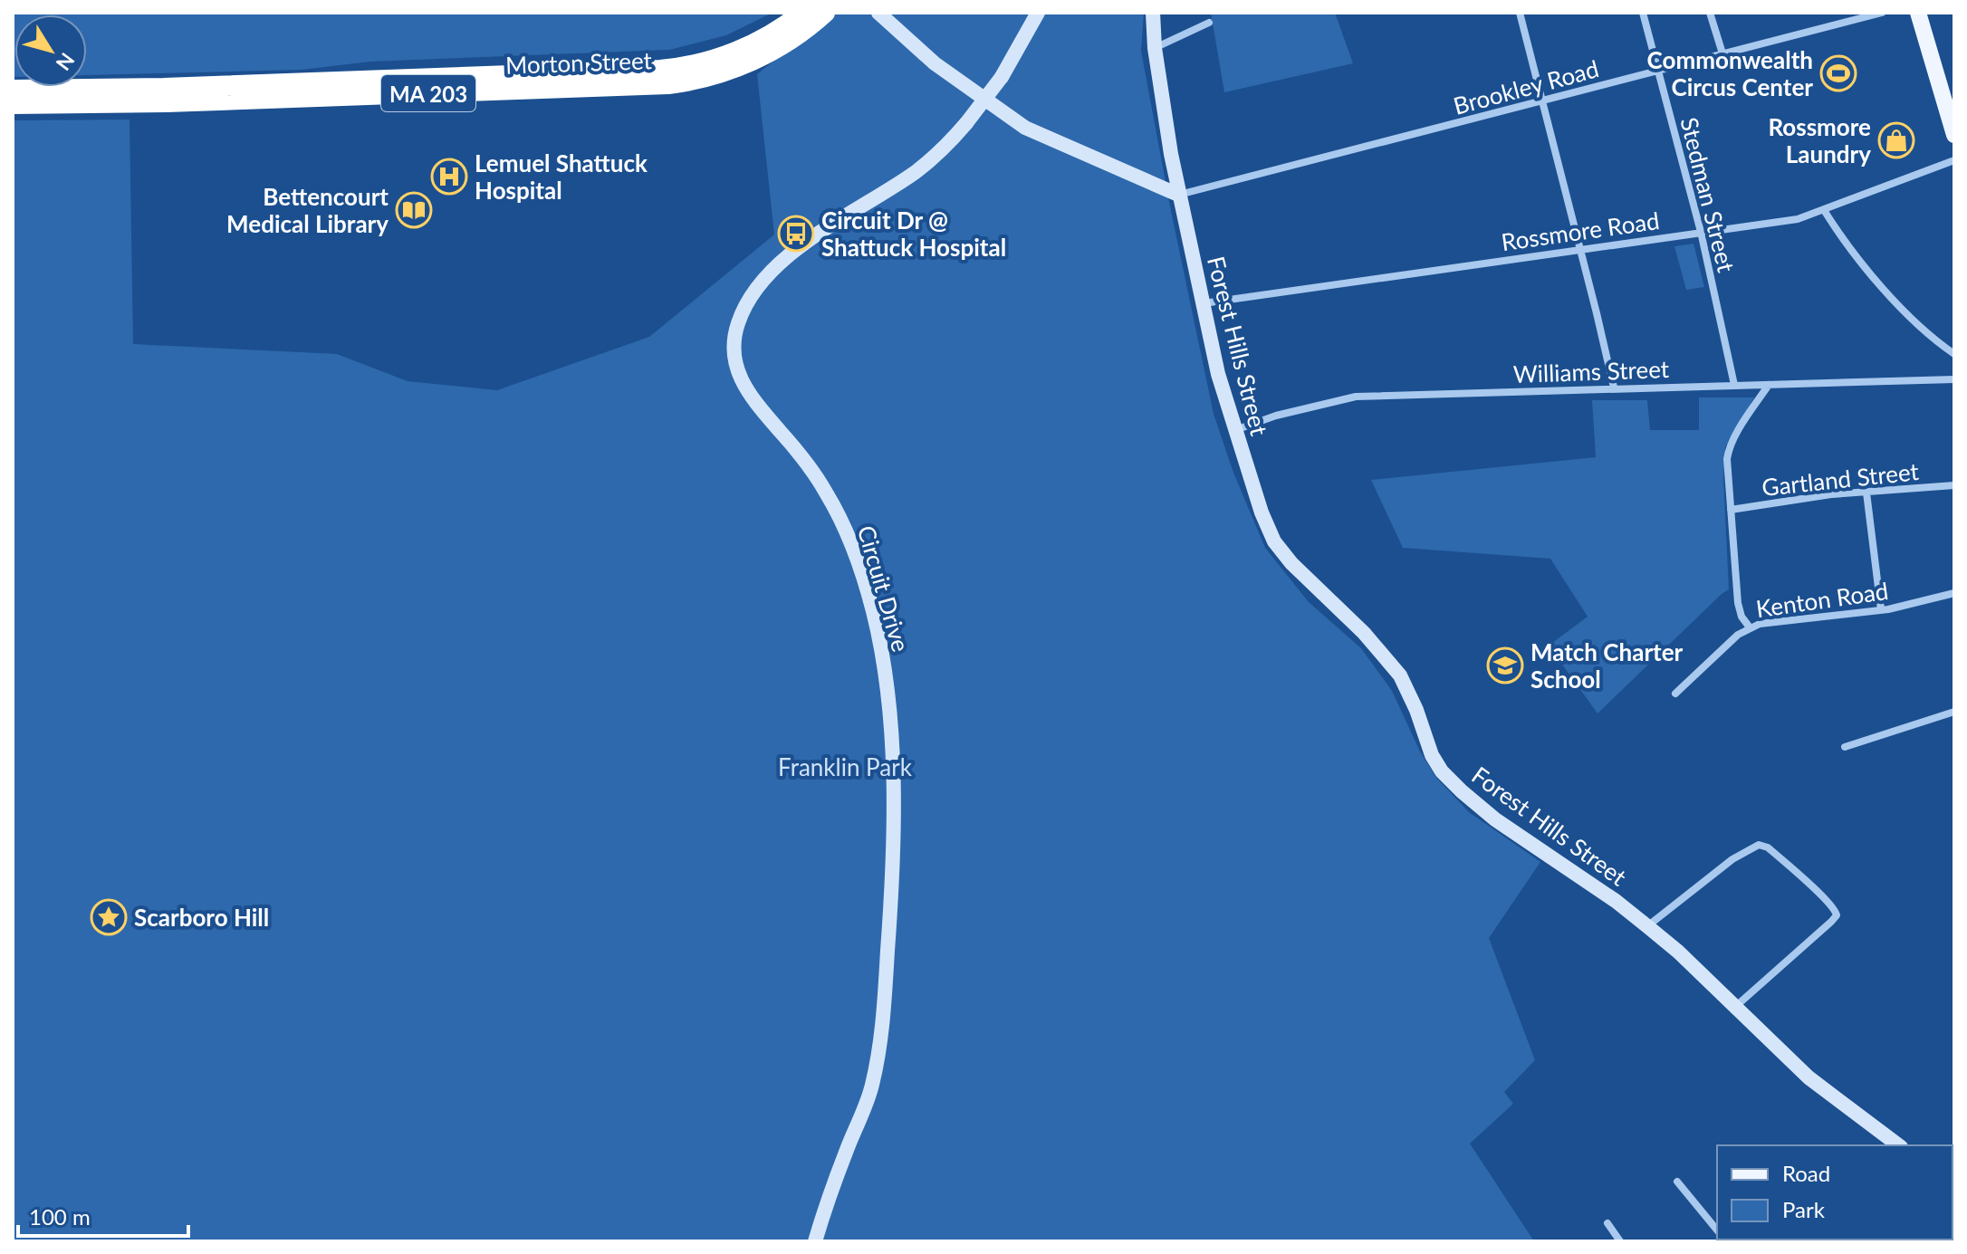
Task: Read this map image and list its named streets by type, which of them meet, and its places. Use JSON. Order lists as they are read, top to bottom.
{
  "streets": {
    "highway": ["Morton Street", "MA 203"],
    "street": [
      "Brookley Road",
      "Stedman Street",
      "Rossmore Road",
      "Forest Hills Street",
      "Williams Street",
      "Gartland Street",
      "Circuit Drive",
      "Kenton Road"
    ]
  },
  "crossings": [
    ["Brookley Road", "Stedman Street"],
    ["Brookley Road", "Forest Hills Street"],
    ["Stedman Street", "Rossmore Road"],
    ["Stedman Street", "Williams Street"],
    ["Rossmore Road", "Forest Hills Street"],
    ["Forest Hills Street", "Williams Street"]
  ],
  "parks": ["Franklin Park"],
  "places": {
    "sports": ["Commonwealth Circus Center"],
    "shop": ["Rossmore Laundry"],
    "hospital": ["Lemuel Shattuck Hospital"],
    "library": ["Bettencourt Medical Library"],
    "bus stop": ["Circuit Dr @ Shattuck Hospital"],
    "school or university": ["Match Charter School"],
    "place": ["Scarboro Hill"]
  },
  "legend": ["Road", "Park"],
  "scale_bar": "100 m",
  "north": "bottom right"
}
